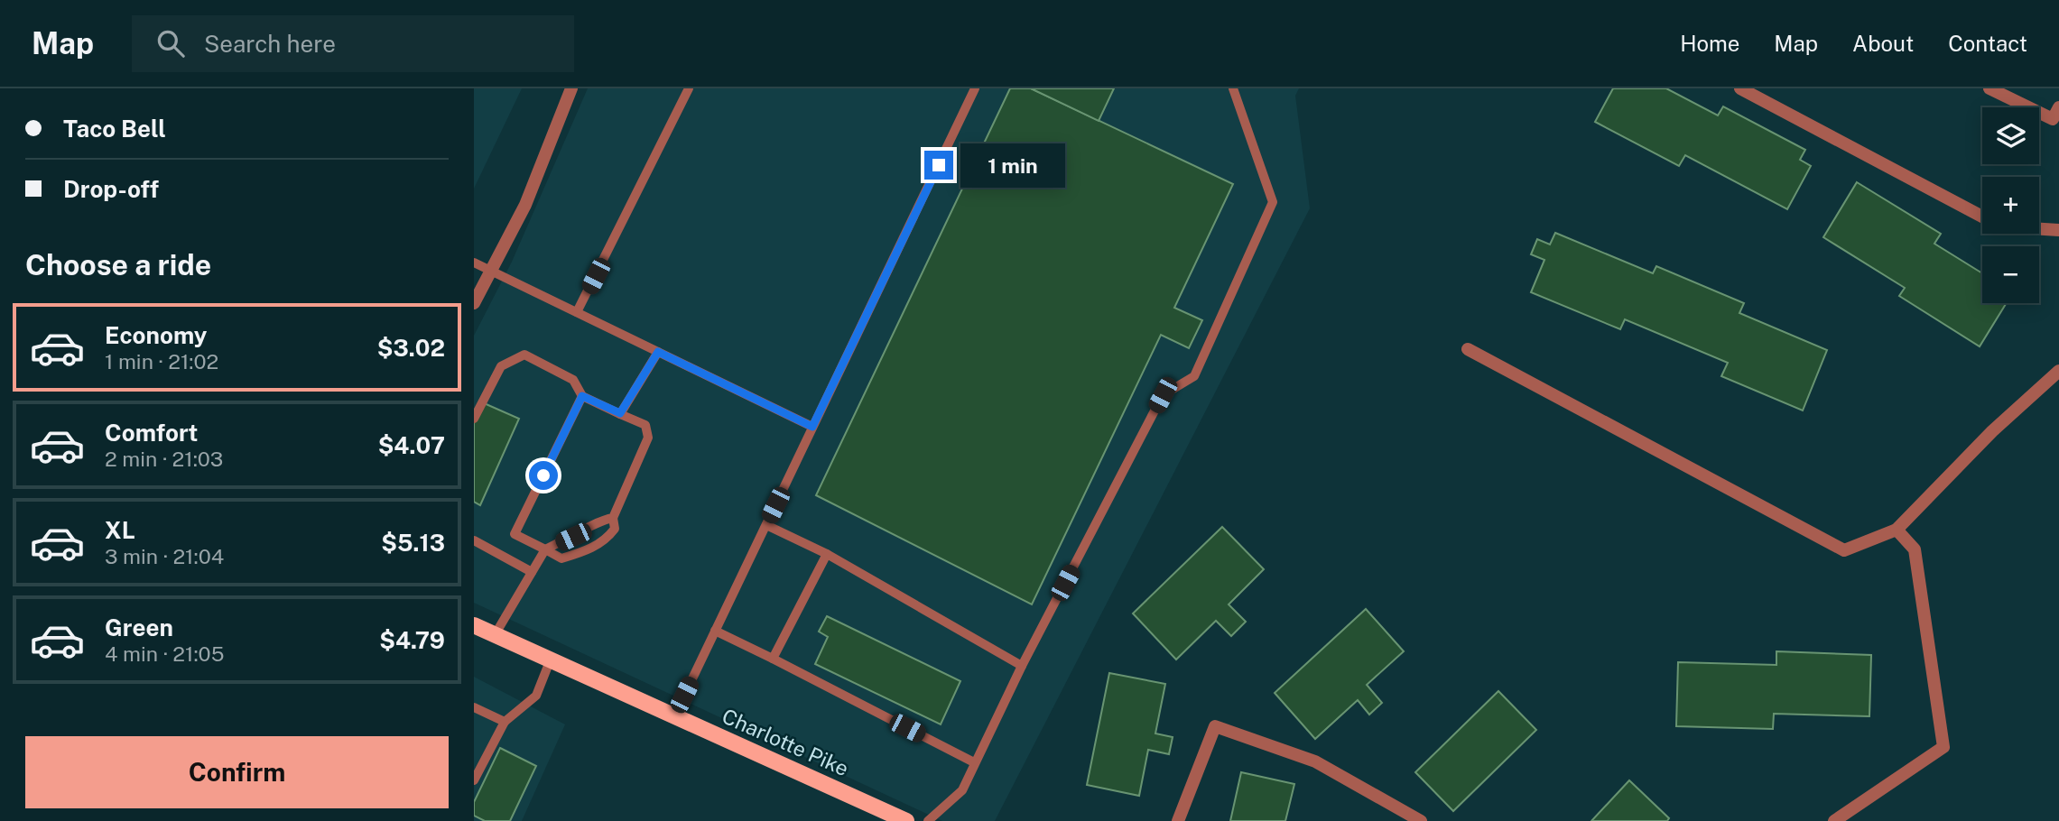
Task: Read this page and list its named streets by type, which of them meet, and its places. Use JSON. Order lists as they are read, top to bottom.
{
  "streets": {
    "main road": ["Charlotte Pike"]
  },
  "page": {
    "header": "Map",
    "search": "Search here",
    "nav": [
      "Home",
      "Map",
      "About",
      "Contact"
    ],
    "banner": ["Taco Bell", "Drop-off"],
    "map_buttons": ["+", "−"],
    "bubble": "1 min",
    "heading": "Choose a ride",
    "list": [
      {
        "name": "Economy",
        "note": "1 min · 21:02",
        "value": "$3.02"
      },
      {
        "name": "Comfort",
        "note": "2 min · 21:03",
        "value": "$4.07"
      },
      {
        "name": "XL",
        "note": "3 min · 21:04",
        "value": "$5.13"
      },
      {
        "name": "Green",
        "note": "4 min · 21:05",
        "value": "$4.79"
      }
    ],
    "buttons": "Confirm"
  }
}
